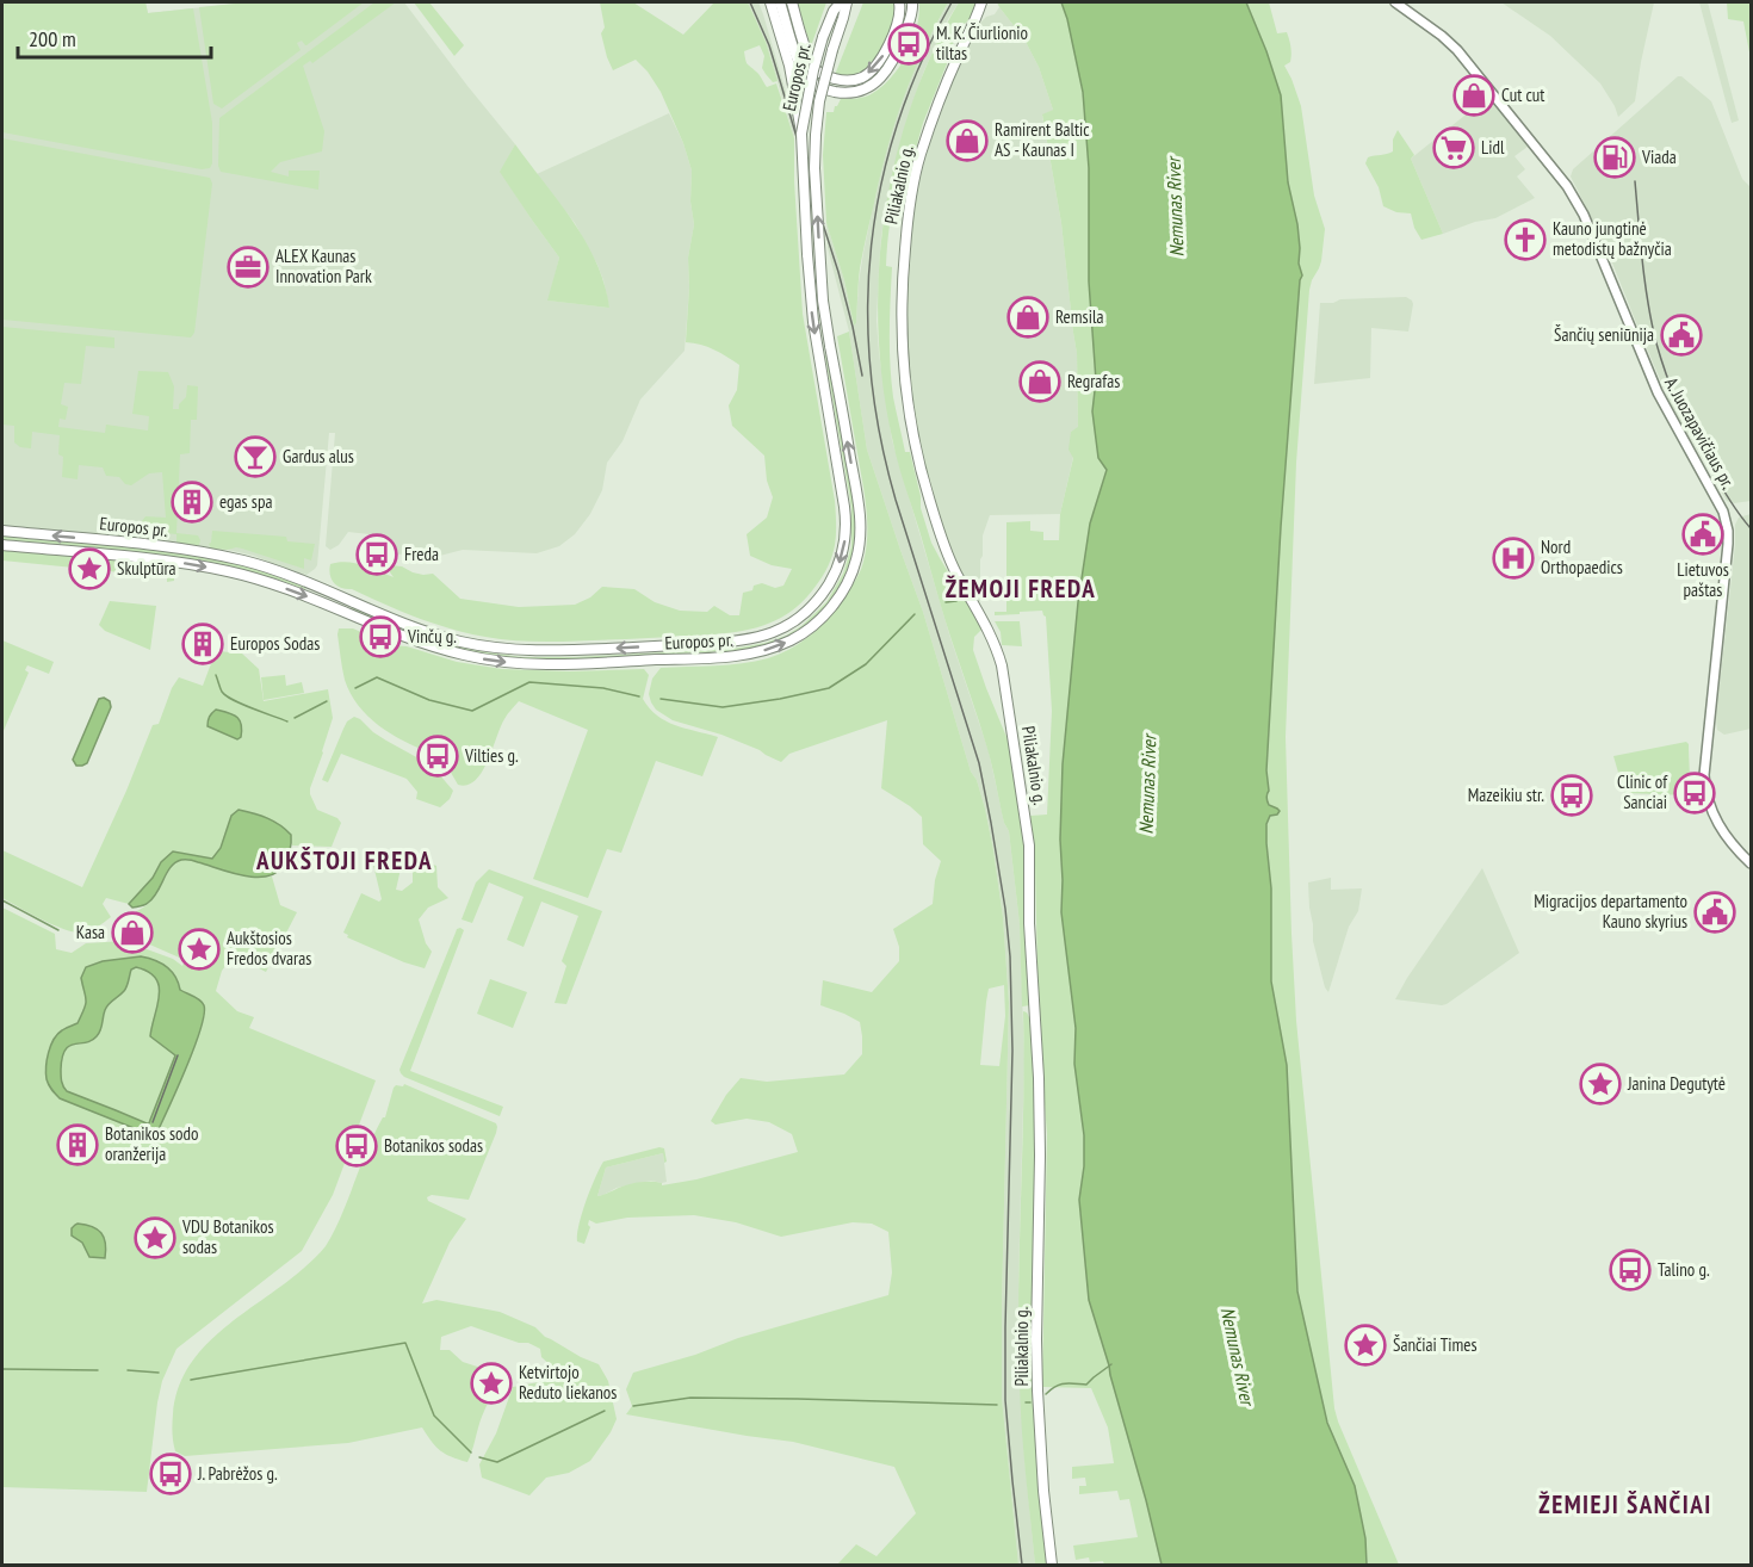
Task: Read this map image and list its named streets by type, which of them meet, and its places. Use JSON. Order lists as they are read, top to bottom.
{
  "streets": {
    "main road": ["Europos pr.", "Piliakalnio g.", "A. Juozapavičiaus pr."]
  },
  "districts": ["ŽEMOJI FREDA", "AUKŠTOJI FREDA", "ŽEMIEJI ŠANČIAI"],
  "water": ["Nemunas River"],
  "places": {
    "bus stop": [
      "M. K. Čiurlionio tiltas",
      "Freda",
      "Vinčų g.",
      "Vilties g.",
      "Clinic of Sanciai",
      "Mazeikiu str.",
      "Botanikos sodas",
      "Talino g.",
      "J. Pabrėžos g."
    ],
    "shop": [
      "Cut cut",
      "Ramirent Baltic AS - Kaunas I",
      "Remsila",
      "Regrafas",
      "Kasa"
    ],
    "supermarket": ["Lidl"],
    "fuel station": ["Viada"],
    "church": ["Kauno jungtinė metodistų bažnyčia"],
    "office": ["ALEX Kaunas Innovation Park"],
    "public building": ["Šančių seniūnija", "Lietuvos paštas", "Migracijos departamento Kauno skyrius"],
    "bar": ["Gardus alus"],
    "building": ["egas spa", "Europos Sodas", "Botanikos sodo oranžerija"],
    "hospital": ["Nord Orthopaedics"],
    "place": [
      "Skulptūra",
      "Aukštosios Fredos dvaras",
      "Janina Degutytė",
      "VDU Botanikos sodas",
      "Šančiai Times",
      "Ketvirtojo Reduto liekanos"
    ]
  },
  "scale_bar": "200 m"
}
